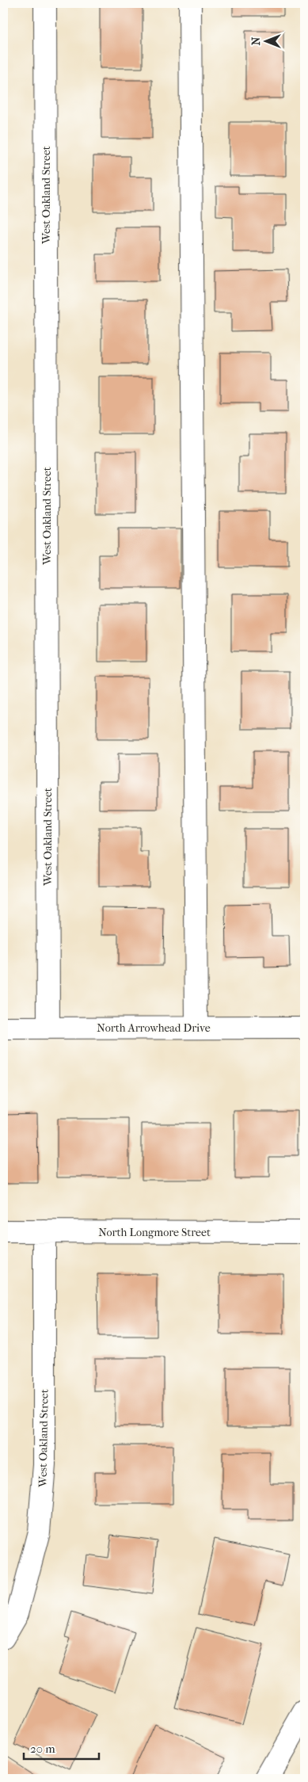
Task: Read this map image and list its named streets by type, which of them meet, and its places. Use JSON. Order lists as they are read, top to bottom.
{
  "streets": {
    "street": ["West Oakland Street", "North Arrowhead Drive", "North Longmore Street"]
  },
  "crossings": [
    ["West Oakland Street", "North Arrowhead Drive"],
    ["West Oakland Street", "North Longmore Street"]
  ],
  "scale_bar": "20 m",
  "north": "left"
}
